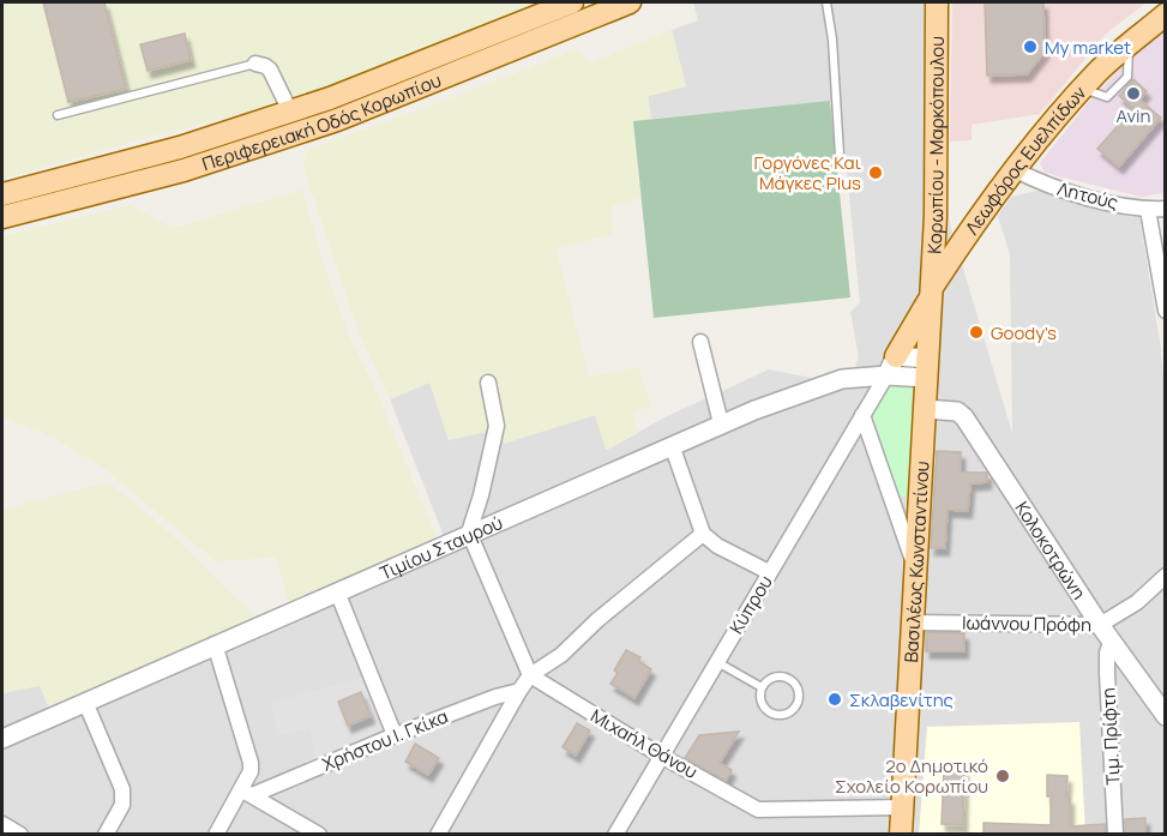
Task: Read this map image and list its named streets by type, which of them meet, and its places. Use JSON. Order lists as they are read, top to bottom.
{
  "streets": {
    "main road": [
      "Περιφερειακή Οδός Κορωπίου",
      "Κορωπίου - Μαρκόπουλου",
      "Λεωφόρος Ευελπίδων",
      "Βασιλέως Κωνσταντίνου"
    ],
    "street": [
      "Λητούς",
      "Τιμίου Σταυρού",
      "Κολοκοτρώνη",
      "Κύπρου",
      "Ιωάννου Πρόφη",
      "Τιμ. Πρίφτη",
      "Χρήστου Ι. Γκίκα",
      "Μιχαήλ Θάνου"
    ]
  },
  "crossings": [
    ["Κορωπίου - Μαρκόπουλου", "Λεωφόρος Ευελπίδων"],
    ["Κορωπίου - Μαρκόπουλου", "Βασιλέως Κωνσταντίνου"],
    ["Λεωφόρος Ευελπίδων", "Λητούς"],
    ["Λεωφόρος Ευελπίδων", "Τιμίου Σταυρού"],
    ["Λεωφόρος Ευελπίδων", "Βασιλέως Κωνσταντίνου"],
    ["Λεωφόρος Ευελπίδων", "Κύπρου"],
    ["Τιμίου Σταυρού", "Βασιλέως Κωνσταντίνου"],
    ["Τιμίου Σταυρού", "Κύπρου"],
    ["Κολοκοτρώνη", "Βασιλέως Κωνσταντίνου"],
    ["Κολοκοτρώνη", "Ιωάννου Πρόφη"],
    ["Κολοκοτρώνη", "Τιμ. Πρίφτη"],
    ["Βασιλέως Κωνσταντίνου", "Ιωάννου Πρόφη"],
    ["Βασιλέως Κωνσταντίνου", "Μιχαήλ Θάνου"],
    ["Κύπρου", "Μιχαήλ Θάνου"],
    ["Ιωάννου Πρόφη", "Τιμ. Πρίφτη"]
  ],
  "places": [
    "My market",
    "Avin",
    "Γοργόνες Και Μάγκες Plus",
    "Goody's",
    "Σκλαβενίτης",
    "2ο Δημοτικό Σχολείο Κορωπίου"
  ]
}
